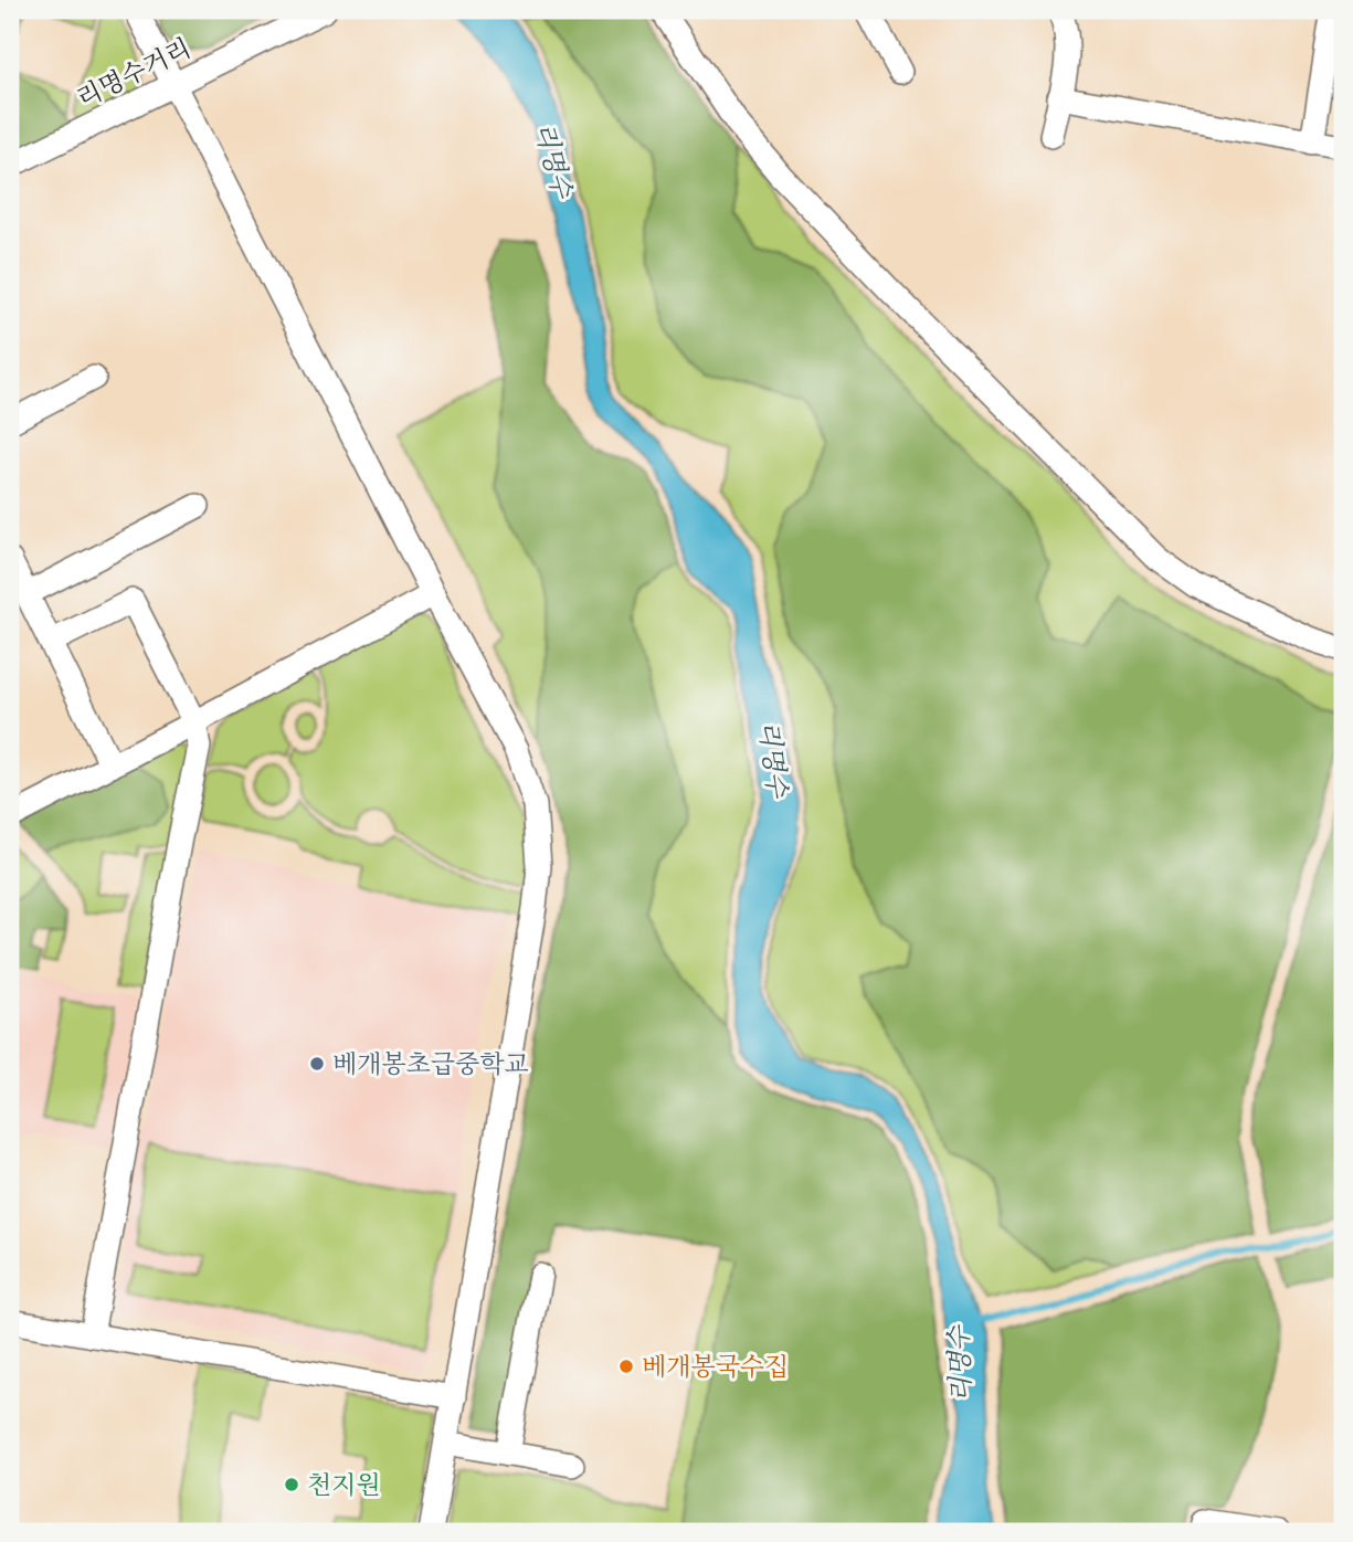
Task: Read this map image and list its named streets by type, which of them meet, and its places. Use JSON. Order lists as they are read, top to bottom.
{
  "streets": {
    "street": ["리명수거리"]
  },
  "water": ["리명수"],
  "places": ["베개봉초급중학교", "베개봉국수집", "천지원"]
}
